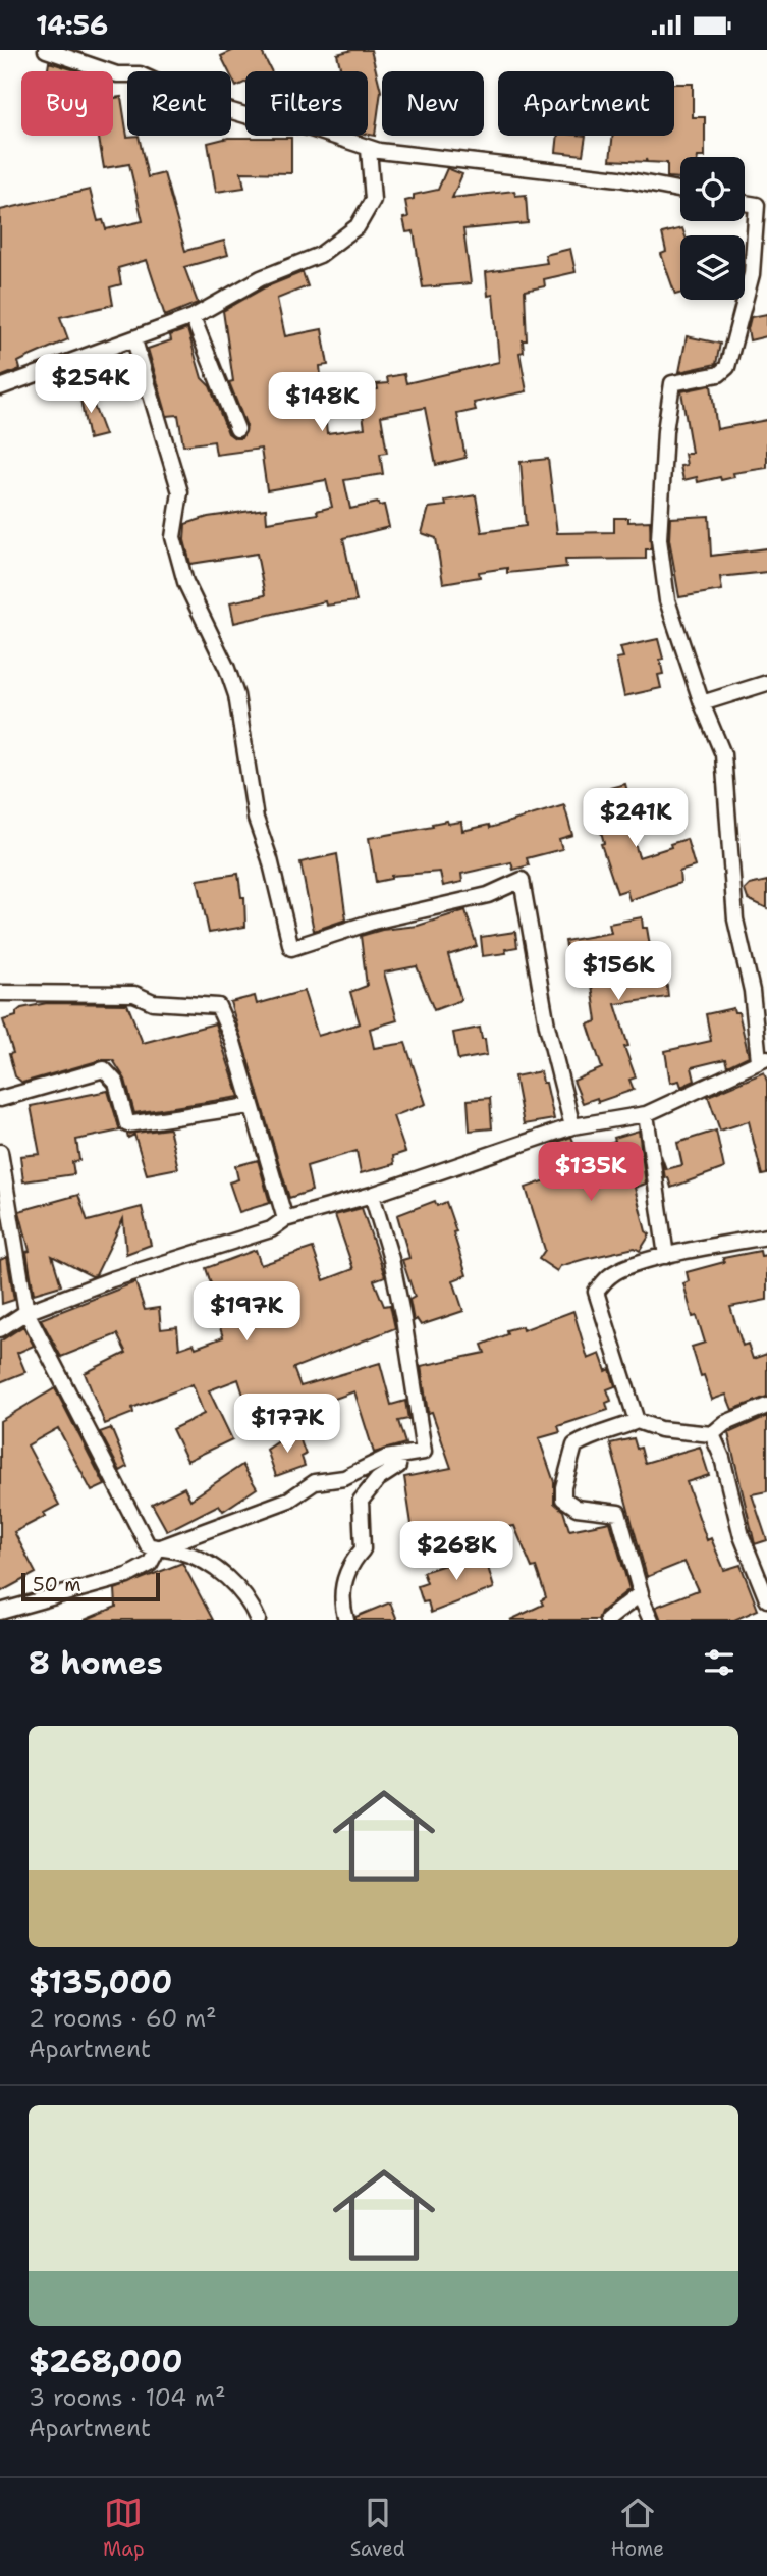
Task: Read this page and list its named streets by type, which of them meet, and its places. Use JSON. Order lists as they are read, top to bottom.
{
  "scale_bar": "50 m",
  "page": {
    "status": "14:56",
    "chip": [
      "Buy",
      "Rent",
      "Filters",
      "New",
      "Apartment"
    ],
    "price": [
      "$254K",
      "$148K",
      "$241K",
      "$156K",
      "$135K",
      "$197K",
      "$177K",
      "$268K"
    ],
    "scale": "50 m",
    "heading": "8 homes",
    "list": [
      {
        "name": "$135,000",
        "note": "2 rooms · 60 m² · Apartment"
      },
      {
        "name": "$268,000",
        "note": "3 rooms · 104 m² · Apartment"
      }
    ],
    "tabs": ["Map", "Saved", "Home"]
  }
}
